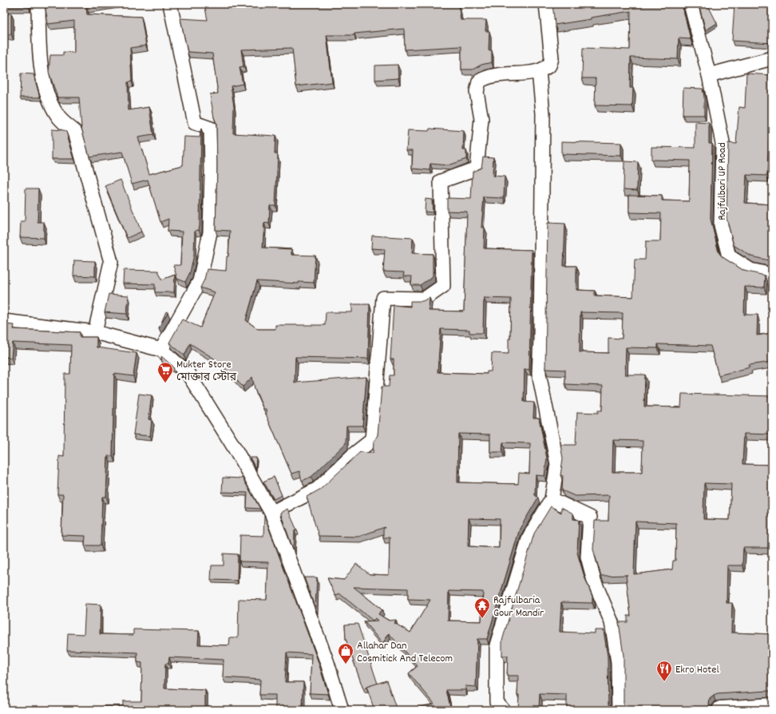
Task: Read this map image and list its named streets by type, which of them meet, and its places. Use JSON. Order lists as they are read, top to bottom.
{
  "streets": {
    "street": ["Rajfulbari UP Road"]
  },
  "places": {
    "supermarket": ["Mukter Store মোক্তার স্টোর"],
    "temple": ["Rajfulbaria Gour Mandir"],
    "shop": ["Allahar Dan Cosmitick And Telecom"],
    "restaurant": ["Ekro Hotel"]
  }
}
